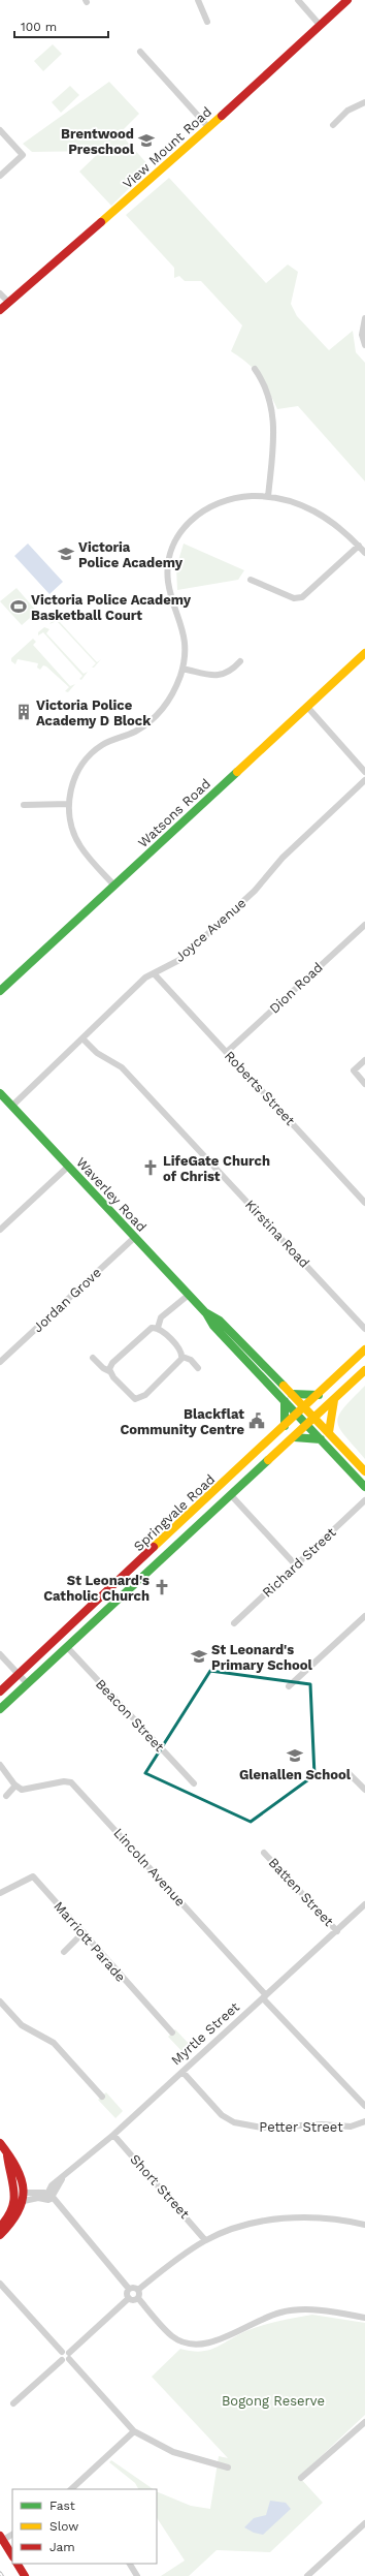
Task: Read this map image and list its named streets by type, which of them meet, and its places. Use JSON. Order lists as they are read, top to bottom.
{
  "streets": {
    "main road": [
      "View Mount Road",
      "Watsons Road",
      "Waverley Road",
      "Springvale Road"
    ],
    "street": [
      "Joyce Avenue",
      "Dion Road",
      "Roberts Street",
      "Kirstina Road",
      "Jordan Grove",
      "Richard Street",
      "Beacon Street",
      "Lincoln Avenue",
      "Batten Street",
      "Marriott Parade",
      "Myrtle Street",
      "Petter Street",
      "Short Street"
    ]
  },
  "crossings": [
    ["Joyce Avenue", "Roberts Street"],
    ["Joyce Avenue", "Waverley Road"],
    ["Joyce Avenue", "Kirstina Road"],
    ["Dion Road", "Roberts Street"],
    ["Waverley Road", "Jordan Grove"],
    ["Waverley Road", "Springvale Road"],
    ["Springvale Road", "Beacon Street"],
    ["Lincoln Avenue", "Myrtle Street"],
    ["Batten Street", "Myrtle Street"],
    ["Myrtle Street", "Petter Street"],
    ["Myrtle Street", "Short Street"]
  ],
  "parks": ["Bogong Reserve"],
  "places": {
    "school or university": [
      "Brentwood Preschool",
      "Victoria Police Academy",
      "St Leonard's Primary School",
      "Glenallen School"
    ],
    "sports": ["Victoria Police Academy Basketball Court"],
    "building": ["Victoria Police Academy D Block"],
    "church": ["LifeGate Church of Christ", "St Leonard's Catholic Church"],
    "public building": ["Blackflat Community Centre"]
  },
  "legend": ["Fast", "Slow", "Jam"],
  "scale_bar": "100 m"
}
